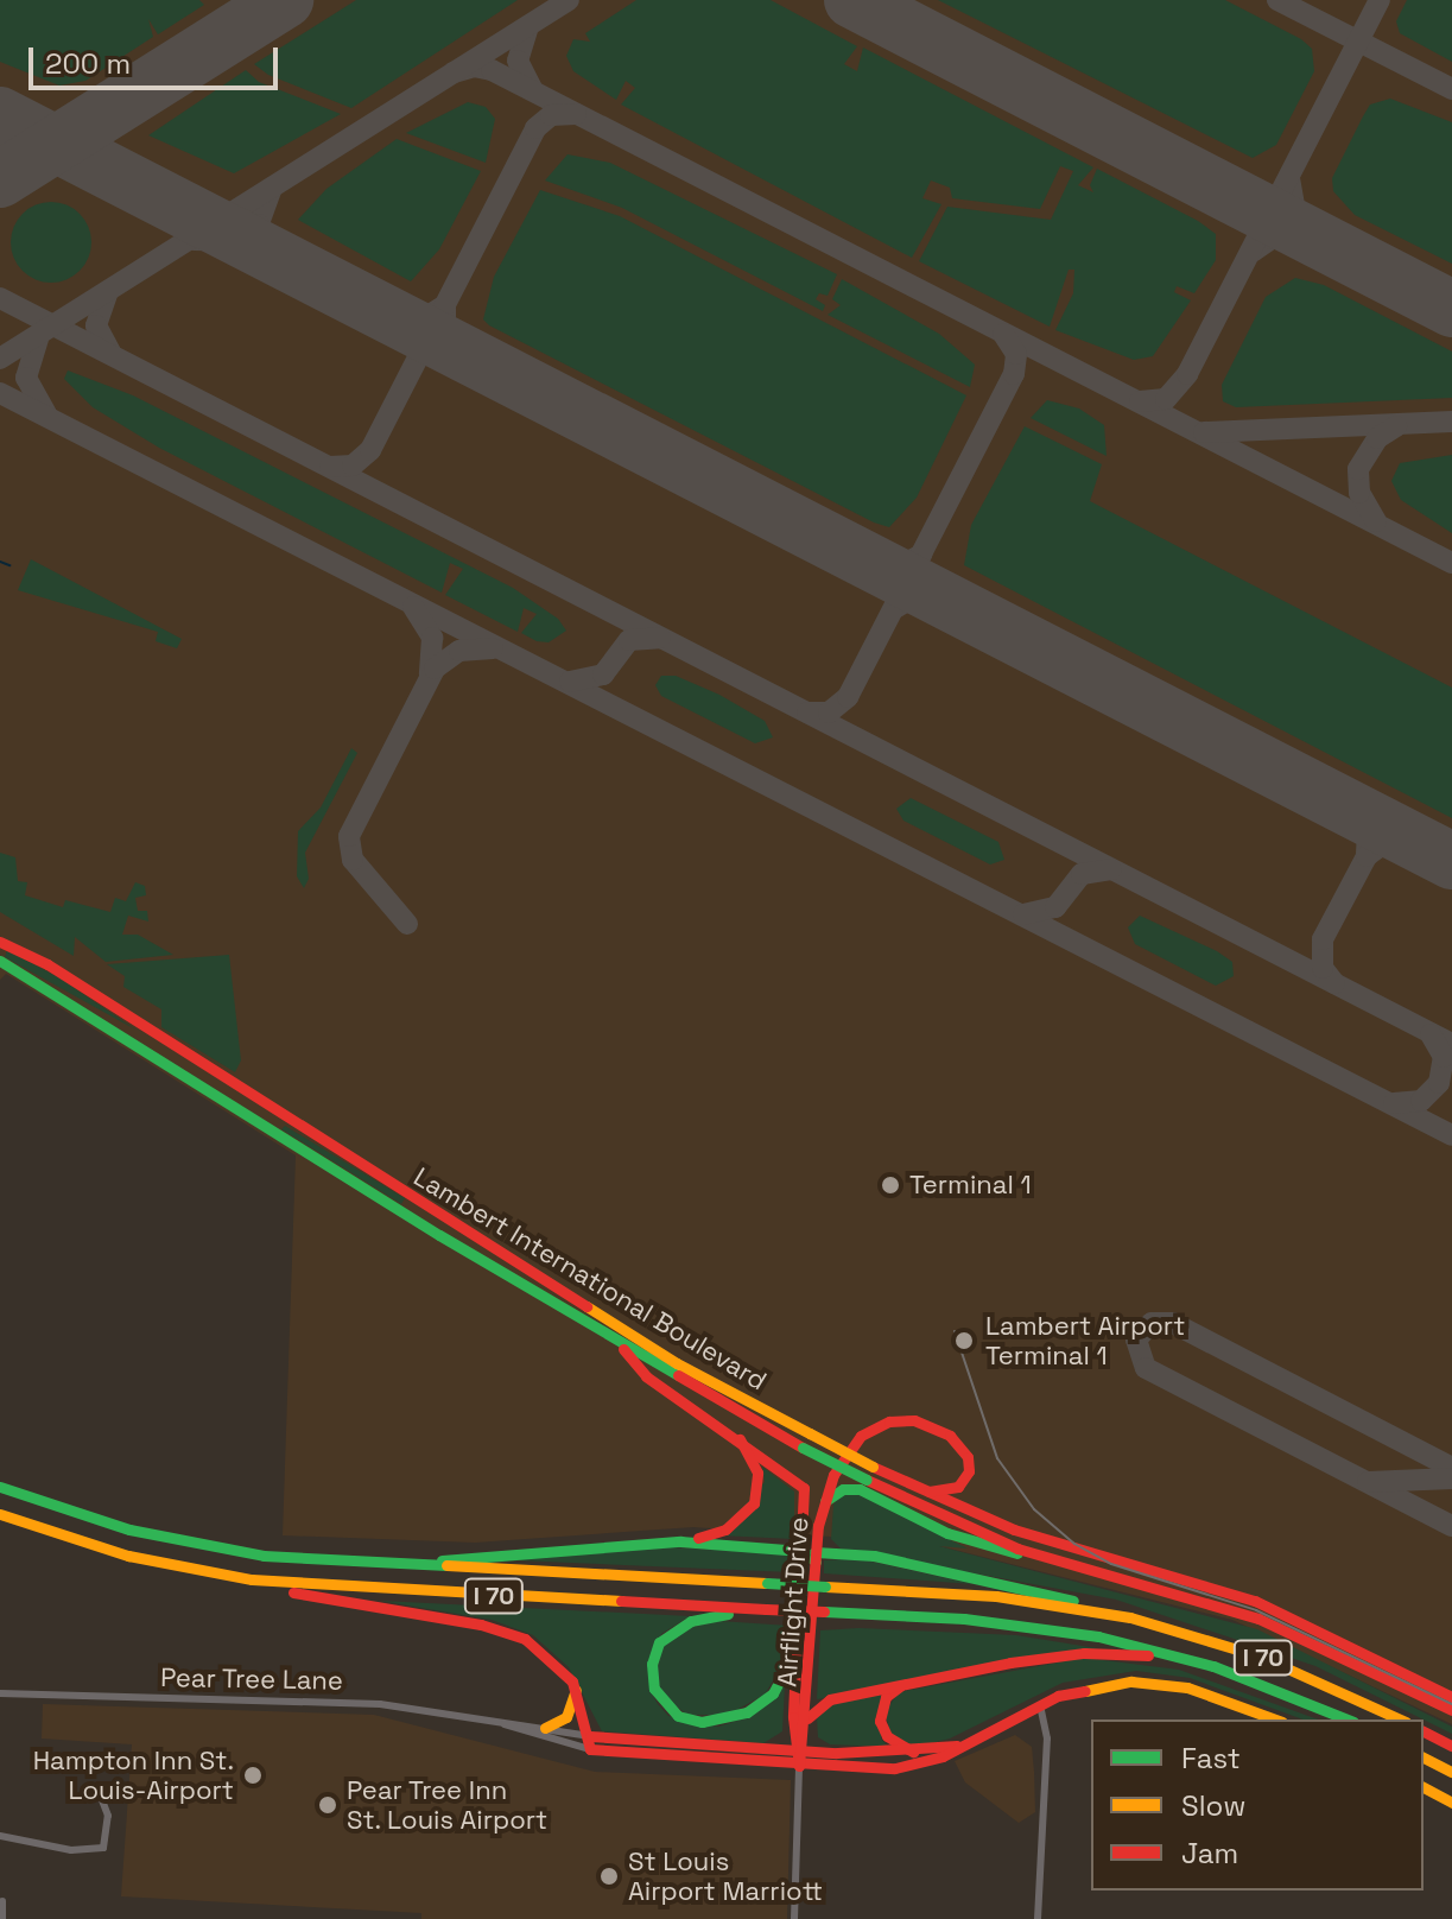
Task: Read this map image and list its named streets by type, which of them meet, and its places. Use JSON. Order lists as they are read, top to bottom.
{
  "streets": {
    "main road": [
      "Lambert International Boulevard",
      "I 70",
      "Airflight Drive",
      "Pear Tree Lane"
    ]
  },
  "crossings": [
    ["Lambert International Boulevard", "Airflight Drive"],
    ["Airflight Drive", "Pear Tree Lane"]
  ],
  "places": [
    "Terminal 1",
    "Lambert Airport Terminal 1",
    "Hampton Inn St. Louis-Airport",
    "Pear Tree Inn St. Louis Airport",
    "St Louis Airport Marriott"
  ],
  "legend": ["Fast", "Slow", "Jam"],
  "scale_bar": "200 m"
}
